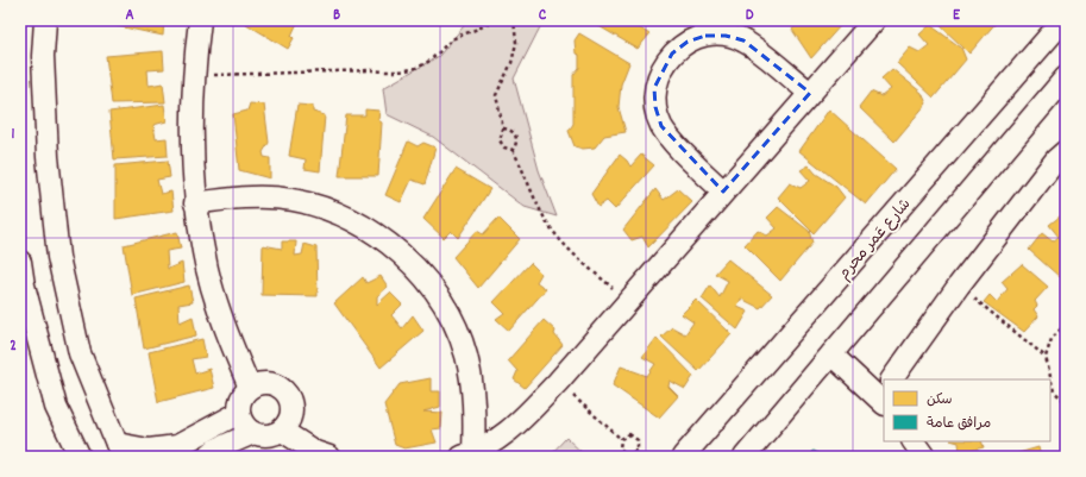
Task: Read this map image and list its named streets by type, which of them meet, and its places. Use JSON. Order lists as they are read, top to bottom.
{
  "streets": {
    "street": ["شارع عَمر محرم"]
  },
  "legend": ["سكن", "مرافق عامة"],
  "grid": {
    "columns": [
      "A",
      "B",
      "C",
      "D",
      "E"
    ],
    "rows": ["1", "2"]
  }
}
